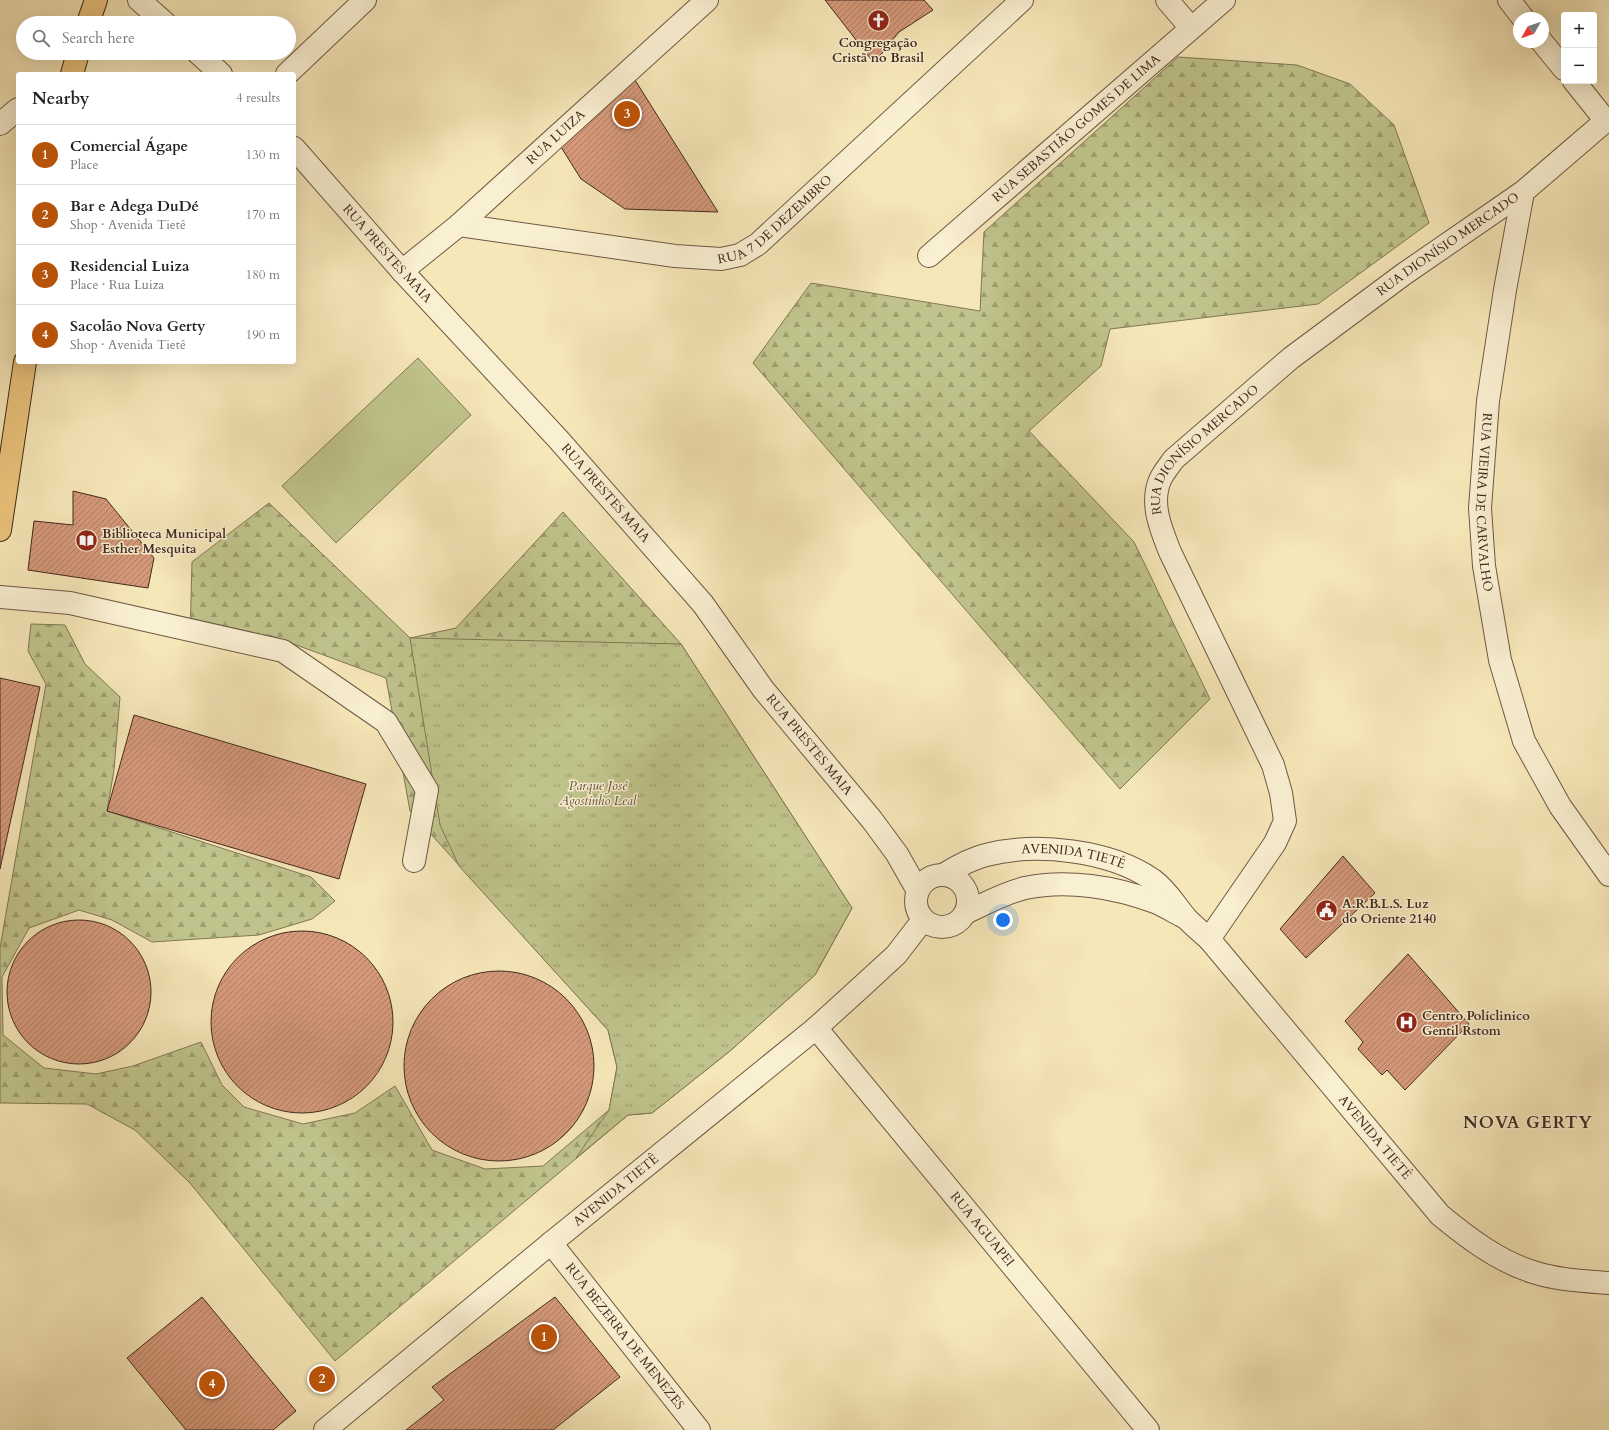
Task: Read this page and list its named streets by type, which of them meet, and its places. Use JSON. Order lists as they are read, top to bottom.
{
  "streets": {
    "street": [
      "RUA SEBASTIÃO GOMES DE LIMA",
      "RUA LUIZA",
      "RUA 7 DE DEZEMBRO",
      "RUA DIONÍSIO MERCADO",
      "RUA PRESTES MAIA",
      "RUA VIEIRA DE CARVALHO",
      "AVENIDA TIETÊ",
      "RUA AGUAPEI",
      "RUA BEZERRA DE MENEZES"
    ]
  },
  "crossings": [
    ["RUA LUIZA", "RUA 7 DE DEZEMBRO"],
    ["RUA LUIZA", "RUA PRESTES MAIA"],
    ["RUA DIONÍSIO MERCADO", "RUA VIEIRA DE CARVALHO"],
    ["RUA DIONÍSIO MERCADO", "AVENIDA TIETÊ"],
    ["RUA PRESTES MAIA", "AVENIDA TIETÊ"],
    ["AVENIDA TIETÊ", "RUA AGUAPEI"],
    ["AVENIDA TIETÊ", "RUA BEZERRA DE MENEZES"]
  ],
  "districts": ["NOVA GERTY"],
  "parks": ["Parque José Agostinho Leal"],
  "places": {
    "church": ["Congregação Cristã no Brasil"],
    "library": ["Biblioteca Municipal Esther Mesquita"],
    "public building": ["A.R.B.L.S. Luz do Oriente 2140"],
    "hospital": ["Centro Políclinico Gentil Rstom"]
  },
  "north": "bottom left",
  "page": {
    "map_buttons": ["+", "−"],
    "search": "Search here",
    "heading": ["Nearby", "4 results"],
    "pins": [
      "3",
      "1",
      "2",
      "4"
    ],
    "list": [
      {
        "mark": "1",
        "name": "Comercial Ágape",
        "note": "Place",
        "value": "130 m"
      },
      {
        "mark": "2",
        "name": "Bar e Adega DuDé",
        "note": "Shop · Avenida Tietê",
        "value": "170 m"
      },
      {
        "mark": "3",
        "name": "Residencial Luiza",
        "note": "Place · Rua Luiza",
        "value": "180 m"
      },
      {
        "mark": "4",
        "name": "Sacolão Nova Gerty",
        "note": "Shop · Avenida Tietê",
        "value": "190 m"
      }
    ]
  }
}
